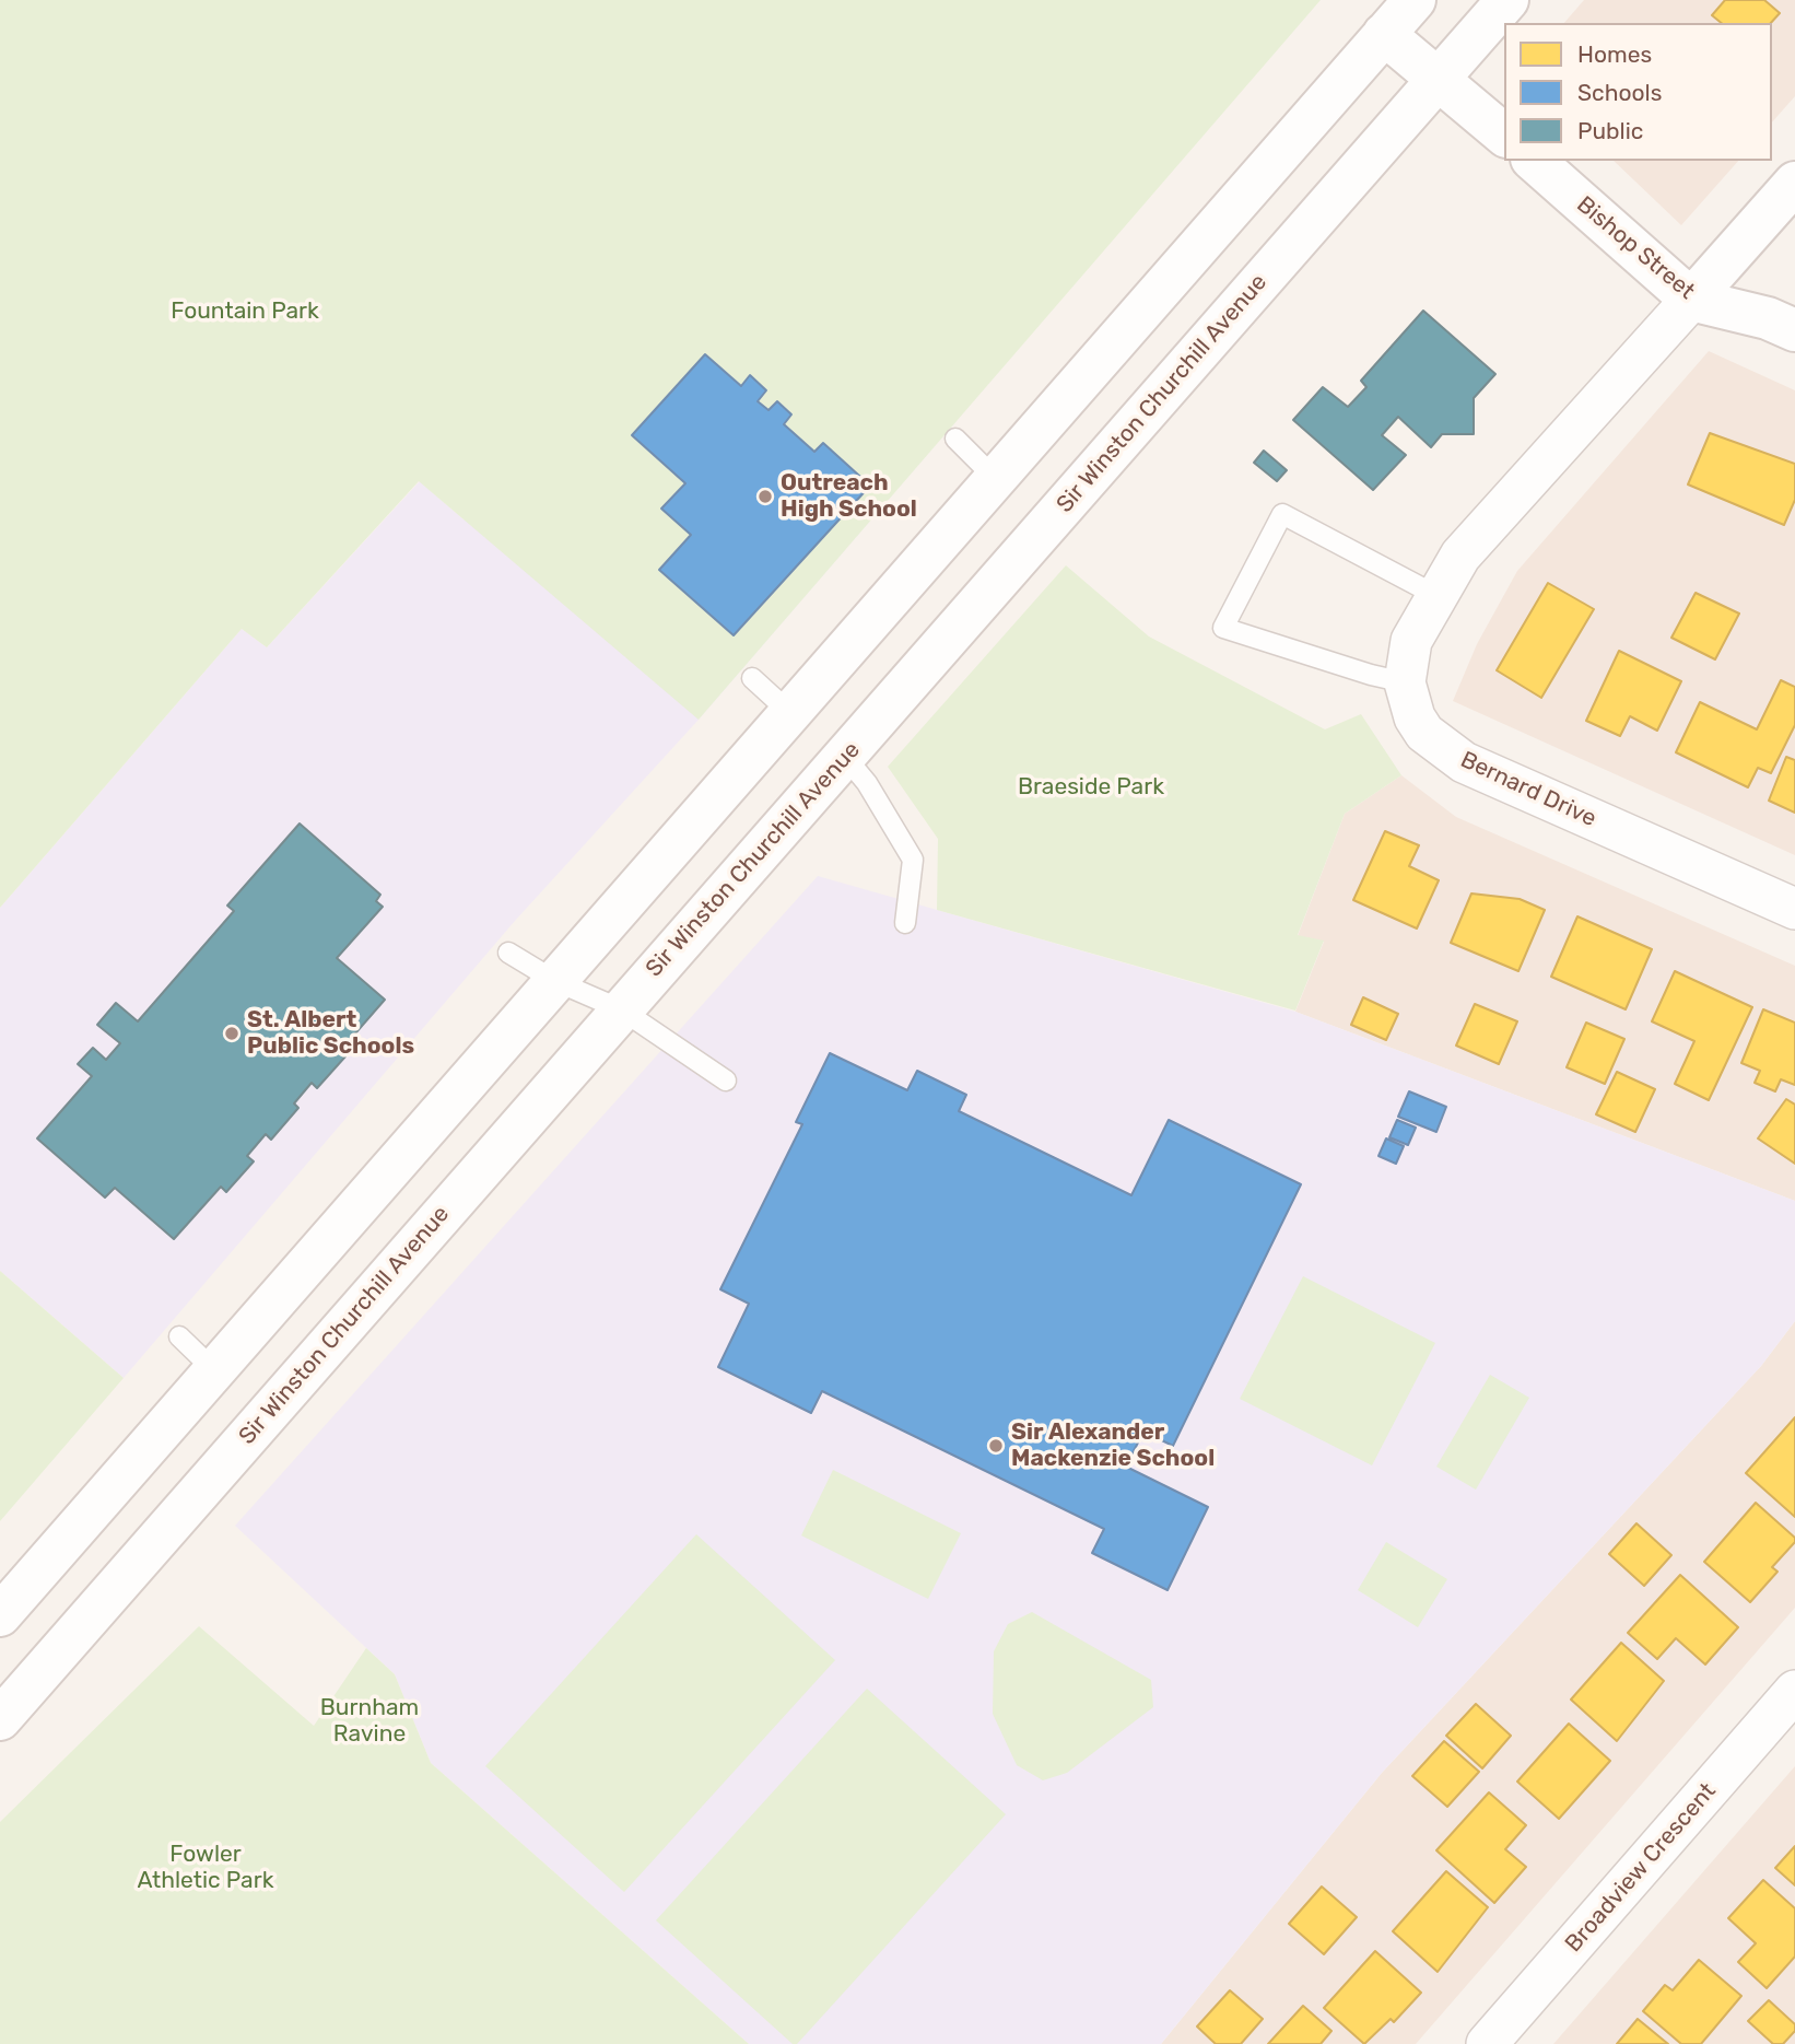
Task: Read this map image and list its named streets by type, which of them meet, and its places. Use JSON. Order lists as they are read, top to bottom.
{
  "streets": {
    "main road": ["Bishop Street", "Sir Winston Churchill Avenue"],
    "street": ["Bernard Drive", "Broadview Crescent"]
  },
  "crossings": [
    ["Bishop Street", "Bernard Drive"]
  ],
  "parks": [
    "Fountain Park",
    "Braeside Park",
    "Burnham Ravine",
    "Fowler Athletic Park"
  ],
  "places": ["Outreach High School", "St. Albert Public Schools", "Sir Alexander Mackenzie School"],
  "legend": ["Homes", "Schools", "Public"]
}
